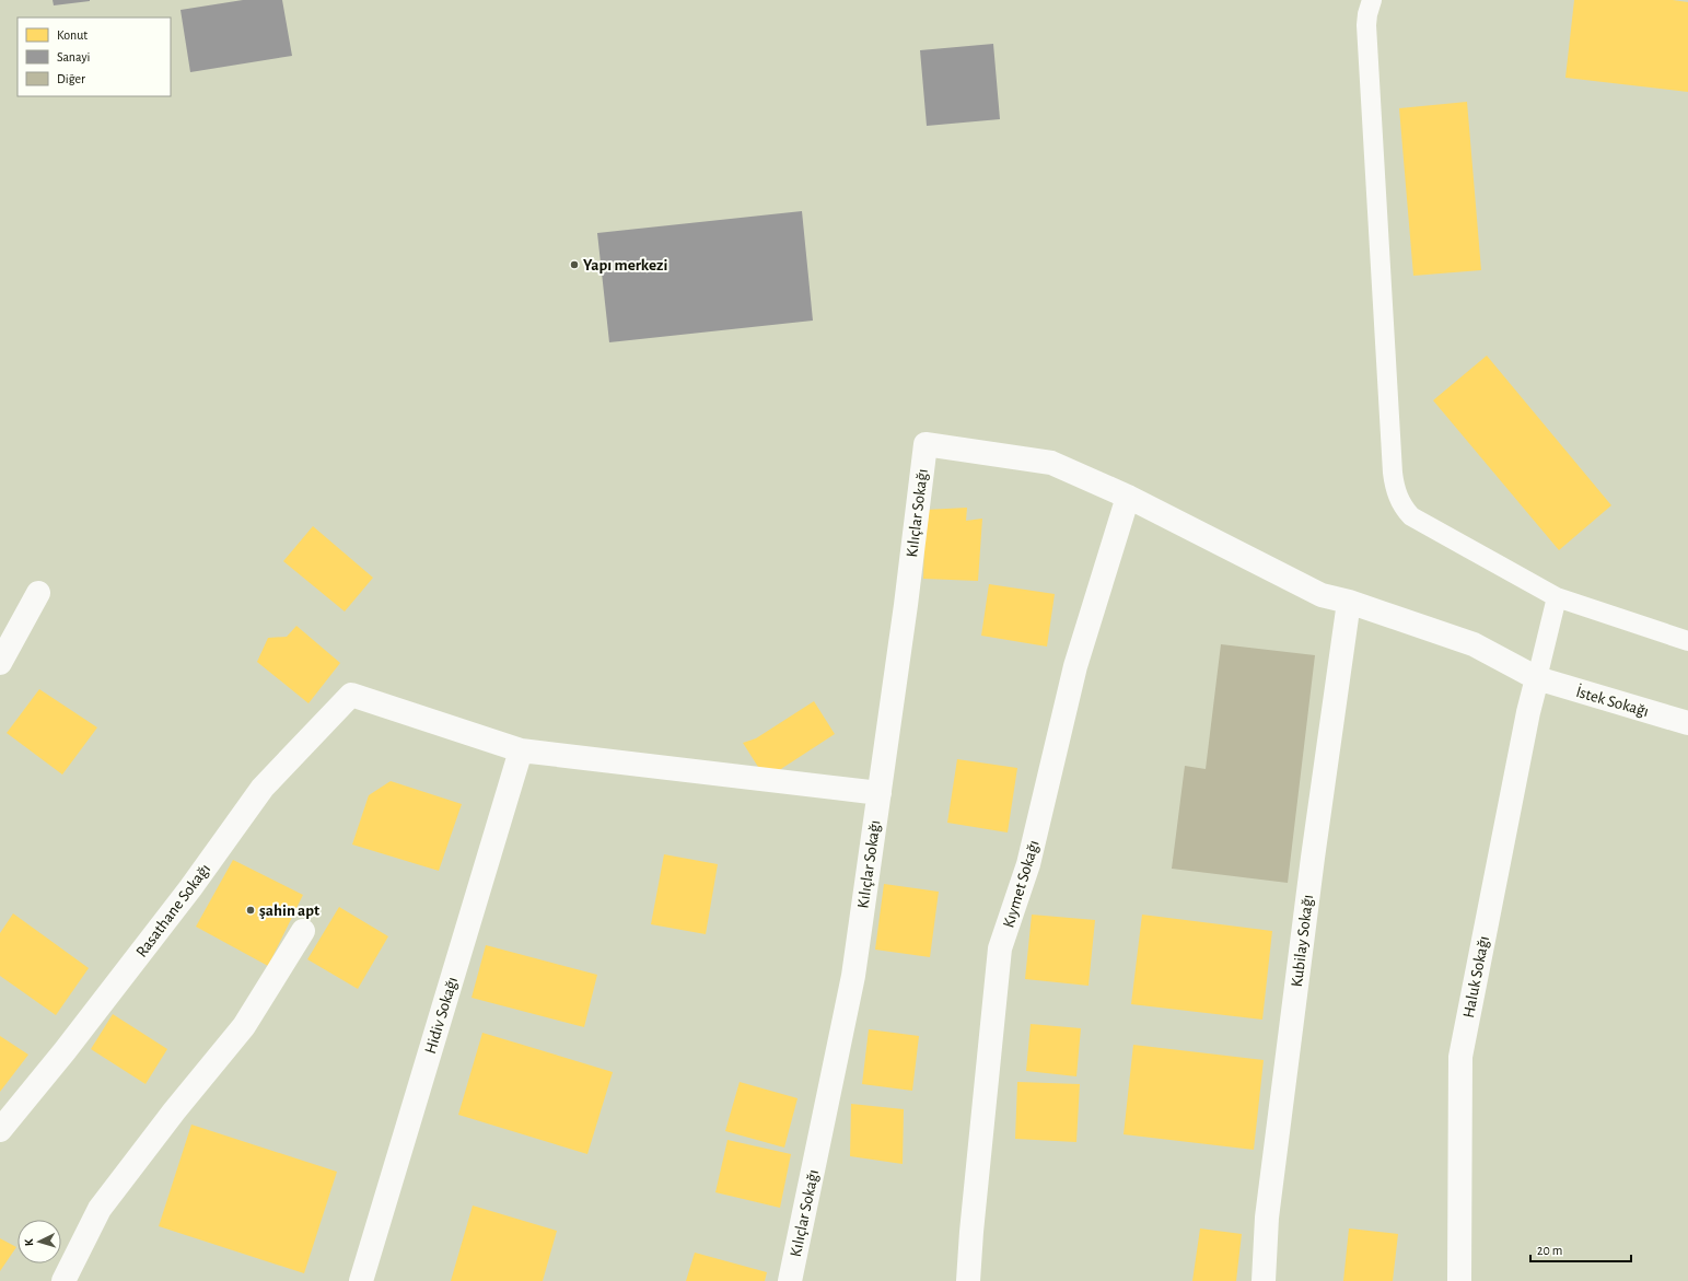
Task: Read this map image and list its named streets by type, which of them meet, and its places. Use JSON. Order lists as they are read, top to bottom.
{
  "streets": {
    "street": [
      "Kılıçlar Sokağı",
      "İstek Sokağı",
      "Kıymet Sokağı",
      "Rasathane Sokağı",
      "Kubilay Sokağı",
      "Haluk Sokağı",
      "Hidiv Sokağı"
    ]
  },
  "crossings": [
    ["Kılıçlar Sokağı", "İstek Sokağı"],
    ["İstek Sokağı", "Kıymet Sokağı"],
    ["İstek Sokağı", "Kubilay Sokağı"],
    ["İstek Sokağı", "Haluk Sokağı"],
    ["Rasathane Sokağı", "Hidiv Sokağı"]
  ],
  "places": ["Yapı merkezi", "şahin apt"],
  "legend": ["Konut", "Sanayi", "Diğer"],
  "scale_bar": "20 m",
  "north": "left"
}
